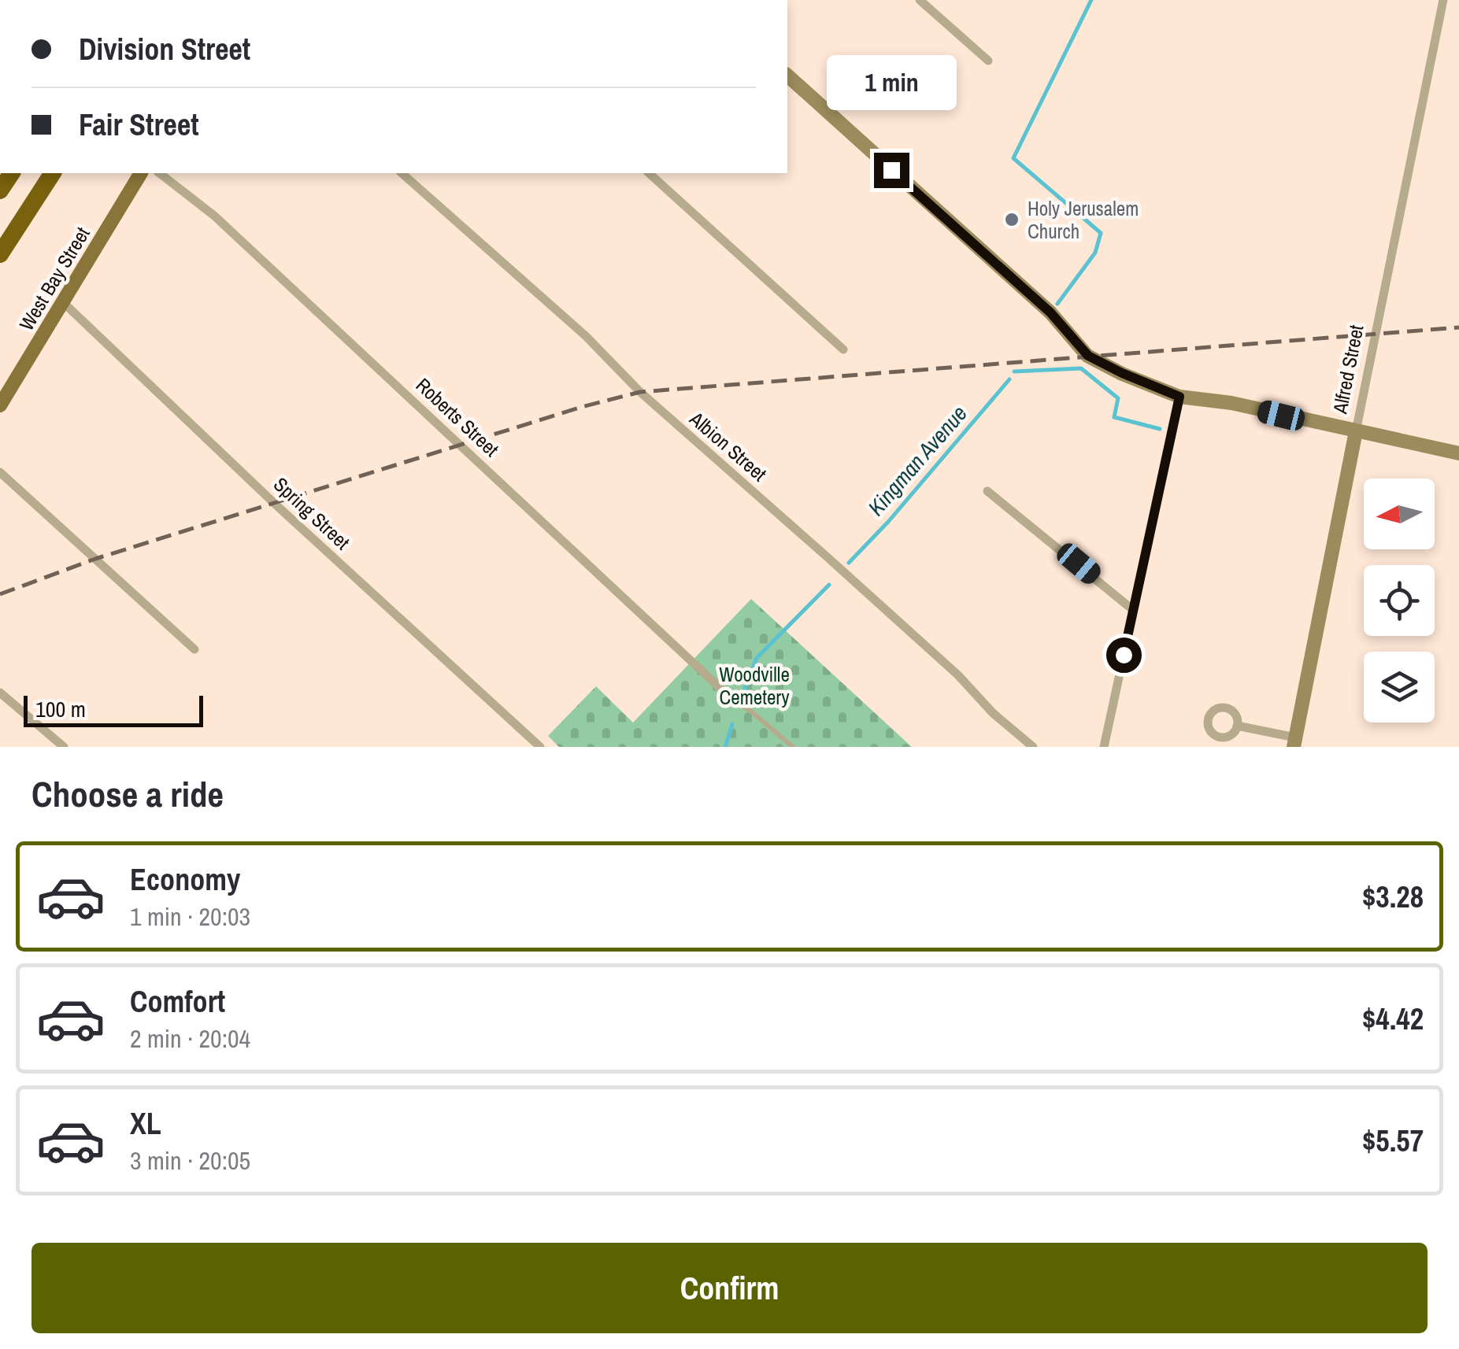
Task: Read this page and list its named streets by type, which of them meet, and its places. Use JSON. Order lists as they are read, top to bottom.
{
  "streets": {
    "main road": ["West Bay Street"],
    "street": [
      "Alfred Street",
      "Roberts Street",
      "Albion Street",
      "Spring Street"
    ]
  },
  "crossings": [
    ["West Bay Street", "Spring Street"]
  ],
  "water": ["Kingman Avenue"],
  "parks": ["Woodville Cemetery"],
  "places": ["Holy Jerusalem Church"],
  "scale_bar": "100 m",
  "north": "left",
  "page": {
    "banner": ["Division Street", "Fair Street"],
    "bubble": "1 min",
    "scale": "100 m",
    "heading": "Choose a ride",
    "list": [
      {
        "name": "Economy",
        "note": "1 min · 20:03",
        "value": "$3.28"
      },
      {
        "name": "Comfort",
        "note": "2 min · 20:04",
        "value": "$4.42"
      },
      {
        "name": "XL",
        "note": "3 min · 20:05",
        "value": "$5.57"
      }
    ],
    "buttons": "Confirm"
  }
}
